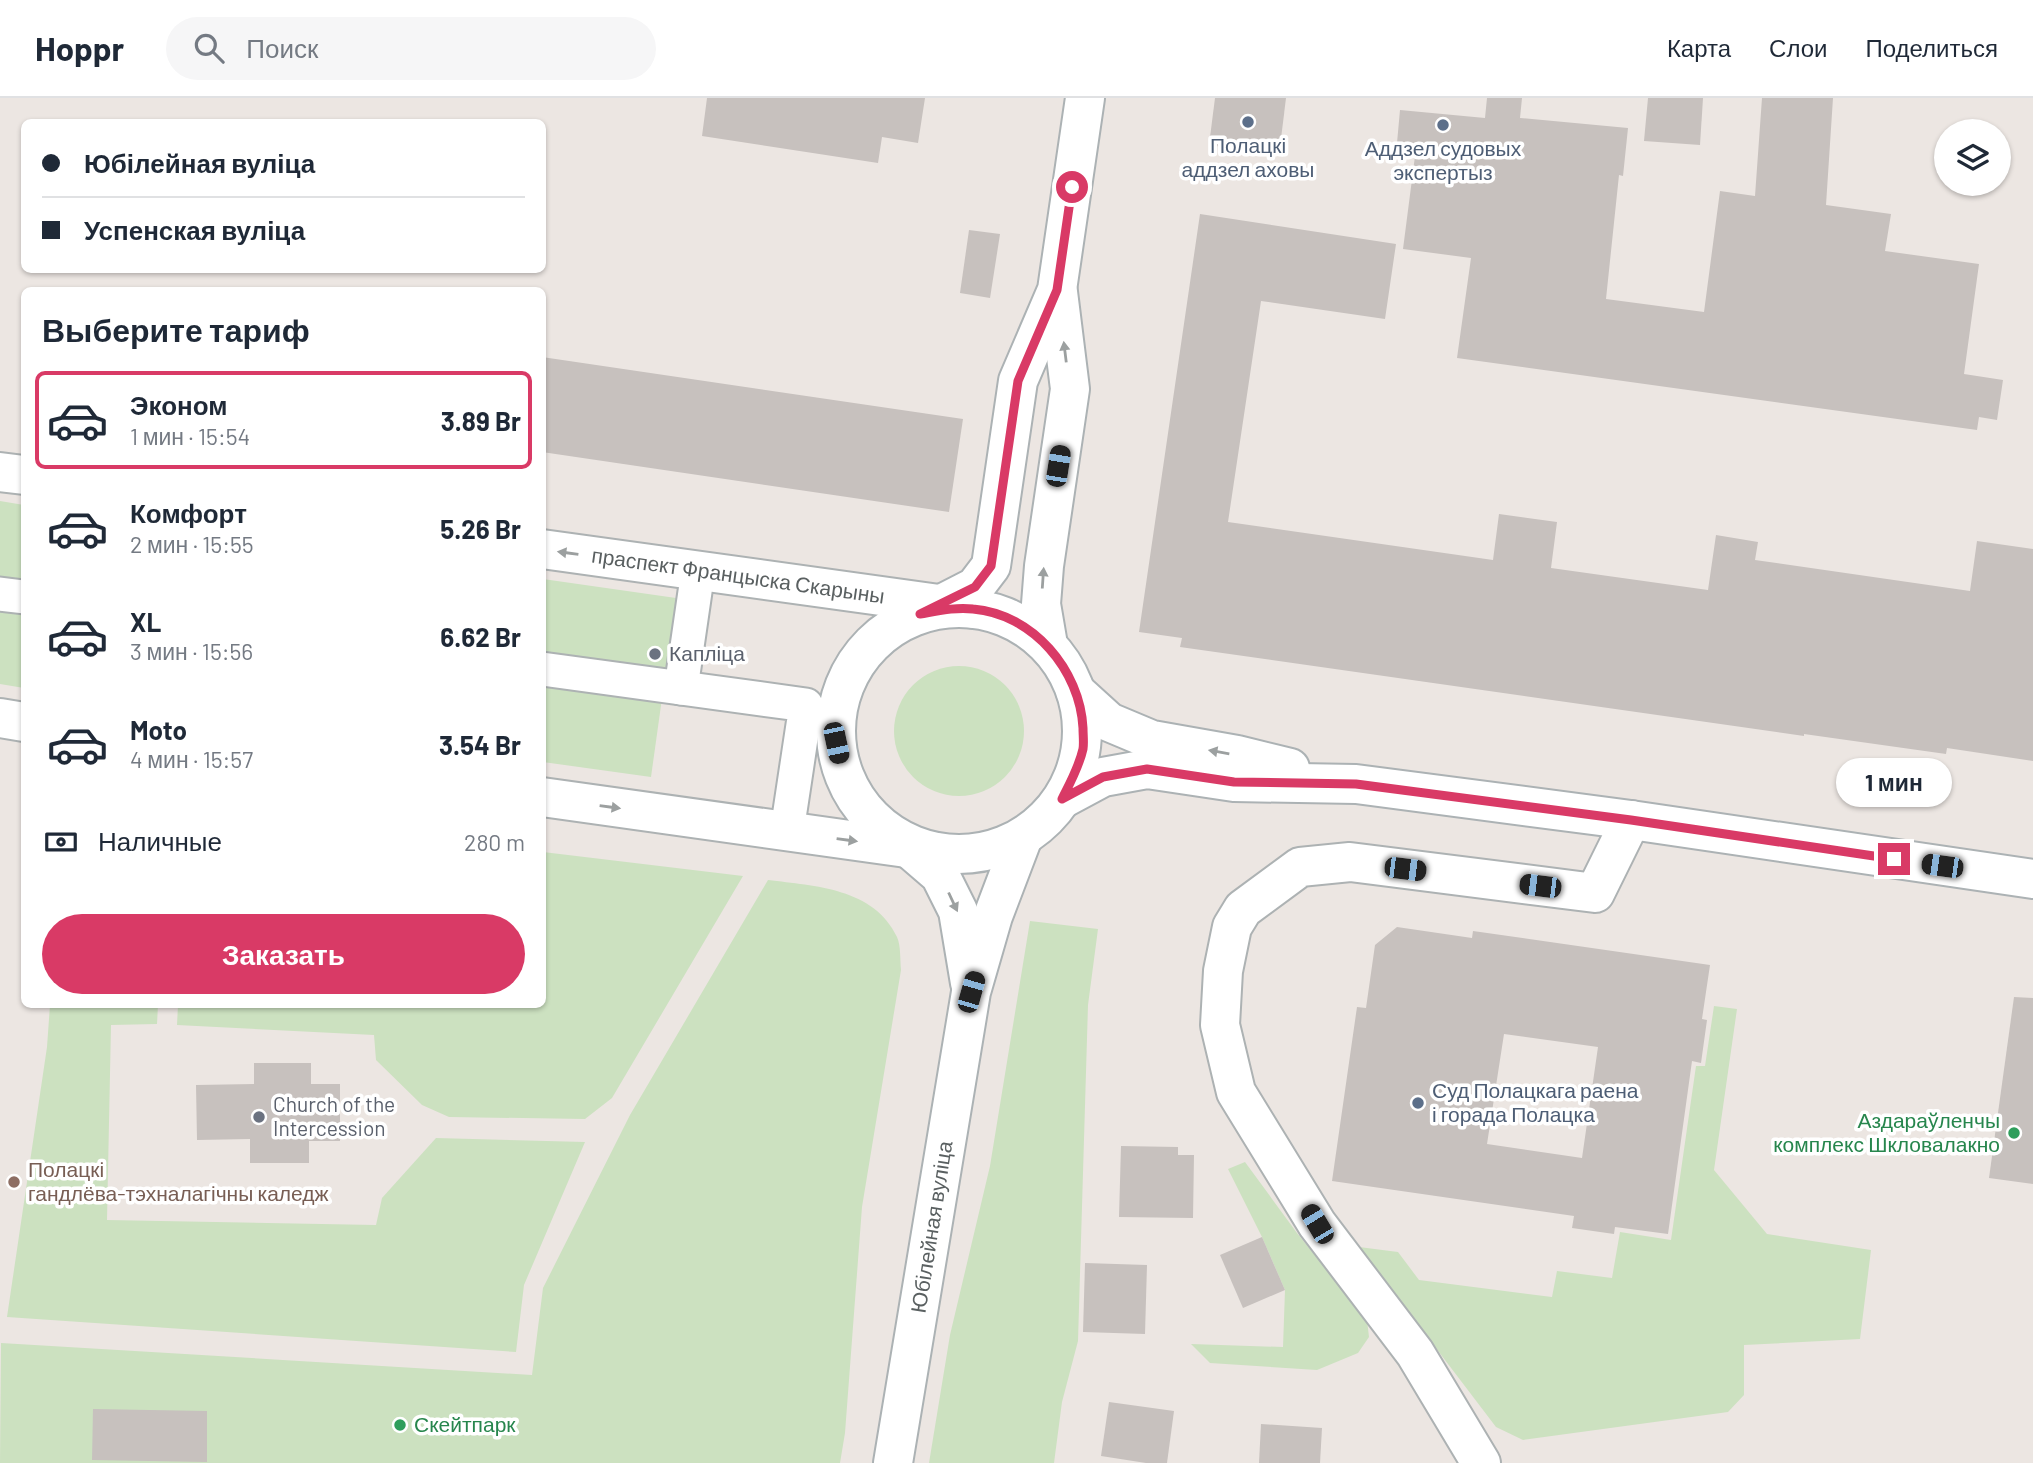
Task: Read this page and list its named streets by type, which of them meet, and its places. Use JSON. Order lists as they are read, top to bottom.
{
  "streets": {
    "main road": ["праспект Францыска Скарыны", "Юбілейная вуліца"]
  },
  "crossings": [
    ["праспект Францыска Скарыны", "Юбілейная вуліца"]
  ],
  "places": [
    "Полацкі аддзел аховы",
    "Аддзел судовых экспертыз",
    "Капліца",
    "Суд Полацкага раена і горада Полацка",
    "Church of the Intercession",
    "Аздараўленчы комплекс Шкловалакно",
    "Полацкі гандлёва-тэхналагічны каледж",
    "Скейтпарк"
  ],
  "page": {
    "header": "Hoppr",
    "search": "Поиск",
    "nav": ["Карта", "Слои", "Поделиться"],
    "banner": ["Юбілейная вуліца", "Успенская вуліца"],
    "heading": "Выберите тариф",
    "list": [
      {
        "name": "Эконом",
        "note": "1 мин · 15:54",
        "value": "3.89 Br"
      },
      {
        "name": "Комфорт",
        "note": "2 мин · 15:55",
        "value": "5.26 Br"
      },
      {
        "name": "XL",
        "note": "3 мин · 15:56",
        "value": "6.62 Br"
      },
      {
        "name": "Moto",
        "note": "4 мин · 15:57",
        "value": "3.54 Br"
      }
    ],
    "bubble": "1 мин",
    "pay": ["Наличные", "280 m"],
    "buttons": "Заказать"
  }
}
